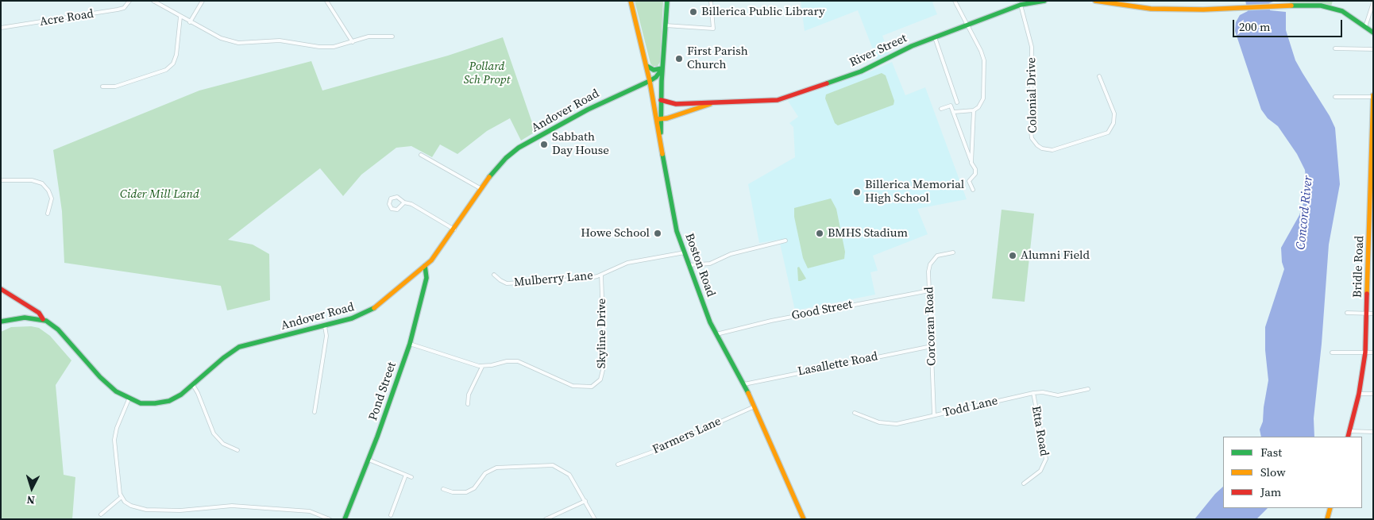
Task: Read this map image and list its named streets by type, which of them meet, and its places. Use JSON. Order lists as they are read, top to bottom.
{
  "streets": {
    "main road": [
      "River Street",
      "Andover Road",
      "Boston Road",
      "Bridle Road",
      "Pond Street"
    ],
    "street": [
      "Acre Road",
      "Colonial Drive",
      "Mulberry Lane",
      "Good Street",
      "Corcoran Road",
      "Skyline Drive",
      "Lasallette Road",
      "Todd Lane",
      "Etta Road",
      "Farmers Lane"
    ]
  },
  "crossings": [
    ["River Street", "Colonial Drive"],
    ["River Street", "Boston Road"],
    ["Andover Road", "Boston Road"],
    ["Andover Road", "Pond Street"],
    ["Boston Road", "Mulberry Lane"],
    ["Boston Road", "Good Street"],
    ["Boston Road", "Lasallette Road"],
    ["Boston Road", "Farmers Lane"],
    ["Mulberry Lane", "Skyline Drive"],
    ["Good Street", "Corcoran Road"],
    ["Corcoran Road", "Lasallette Road"],
    ["Corcoran Road", "Todd Lane"],
    ["Skyline Drive", "Pond Street"],
    ["Todd Lane", "Etta Road"]
  ],
  "water": ["Concord River"],
  "parks": ["Pollard Sch Propt", "Cider Mill Land"],
  "places": [
    "Billerica Public Library",
    "First Parish Church",
    "Sabbath Day House",
    "Billerica Memorial High School",
    "Howe School",
    "BMHS Stadium",
    "Alumni Field"
  ],
  "legend": ["Fast", "Slow", "Jam"],
  "scale_bar": "200 m",
  "north": "bottom"
}
